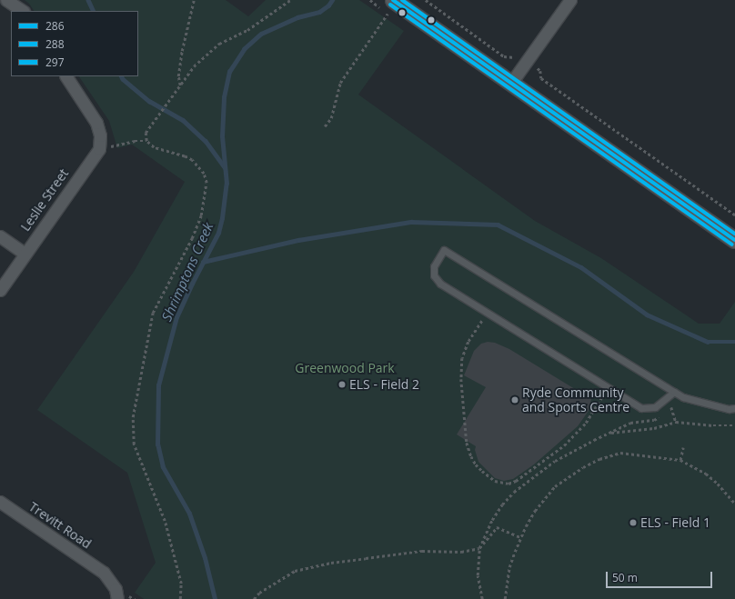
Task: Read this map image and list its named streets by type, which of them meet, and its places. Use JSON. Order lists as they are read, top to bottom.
{
  "streets": {
    "street": ["Leslie Street", "Trevitt Road"]
  },
  "water": ["Shrimptons Creek"],
  "parks": ["Greenwood Park"],
  "places": ["ELS - Field 2", "Ryde Community and Sports Centre", "ELS - Field 1"],
  "lines": ["transit line 286", "transit line 297", "transit line 288"],
  "legend": ["286", "288", "297"],
  "scale_bar": "50 m"
}
